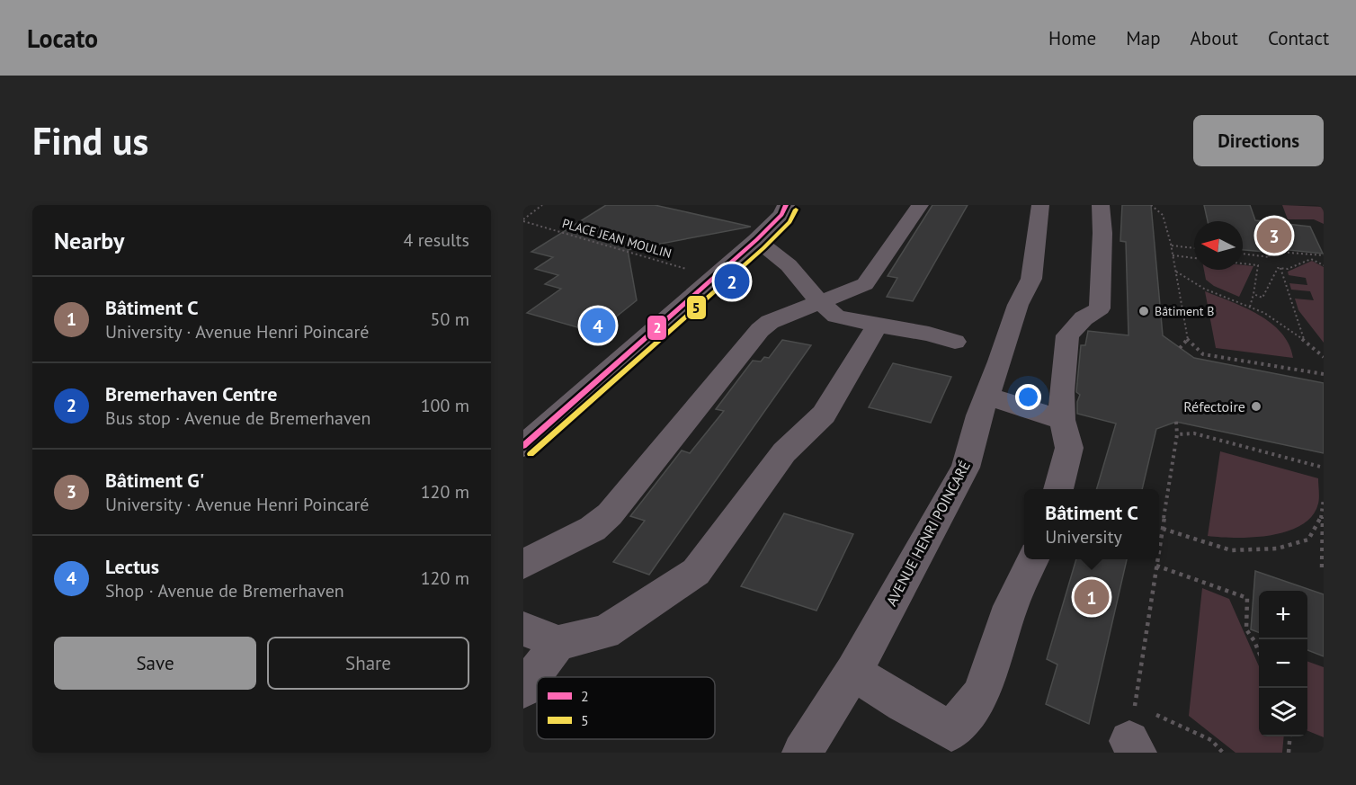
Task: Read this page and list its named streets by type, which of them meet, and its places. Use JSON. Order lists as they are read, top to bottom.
{
  "streets": {
    "street": ["AVENUE HENRI POINCARÉ"],
    "path": ["PLACE JEAN MOULIN"]
  },
  "places": ["Bâtiment B", "Réfectoire"],
  "lines": ["transit line 2", "transit line 5"],
  "legend": ["2", "5"],
  "north": "left",
  "page": {
    "header": "Locato",
    "nav": [
      "Home",
      "Map",
      "About",
      "Contact"
    ],
    "buttons": [
      "Directions",
      ["Save", "Share"]
    ],
    "title": "Find us",
    "heading": ["Nearby", "4 results"],
    "pins": [
      "3",
      "2",
      "4",
      "1"
    ],
    "list": [
      {
        "mark": "1",
        "name": "Bâtiment C",
        "note": "University · Avenue Henri Poincaré",
        "value": "50 m"
      },
      {
        "mark": "2",
        "name": "Bremerhaven Centre",
        "note": "Bus stop · Avenue de Bremerhaven",
        "value": "100 m"
      },
      {
        "mark": "3",
        "name": "Bâtiment G'",
        "note": "University · Avenue Henri Poincaré",
        "value": "120 m"
      },
      {
        "mark": "4",
        "name": "Lectus",
        "note": "Shop · Avenue de Bremerhaven",
        "value": "120 m"
      }
    ],
    "popup": ["Bâtiment C", "University"],
    "map_buttons": ["+", "−"]
  }
}
